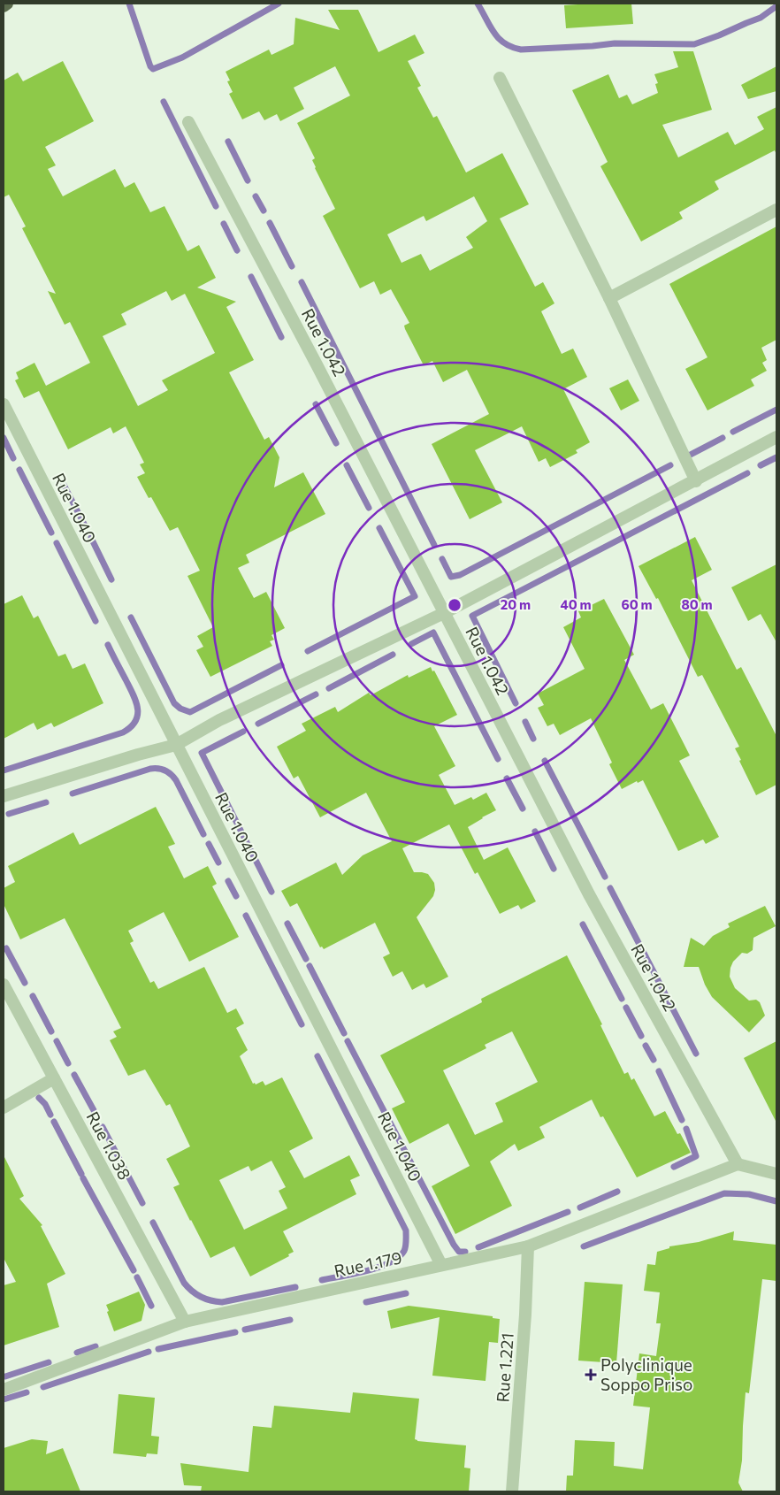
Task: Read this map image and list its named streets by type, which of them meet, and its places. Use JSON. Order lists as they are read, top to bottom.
{
  "streets": {
    "street": [
      "Rue 1.042",
      "Rue 1.040",
      "Rue 1.038",
      "Rue 1.179",
      "Rue 1.221"
    ]
  },
  "crossings": [
    ["Rue 1.042", "Rue 1.179"],
    ["Rue 1.040", "Rue 1.179"],
    ["Rue 1.038", "Rue 1.179"],
    ["Rue 1.179", "Rue 1.221"]
  ],
  "places": {
    "health": ["Polyclinique Soppo Priso"]
  },
  "rings": [
    "20 m",
    "40 m",
    "60 m",
    "80 m"
  ]
}
